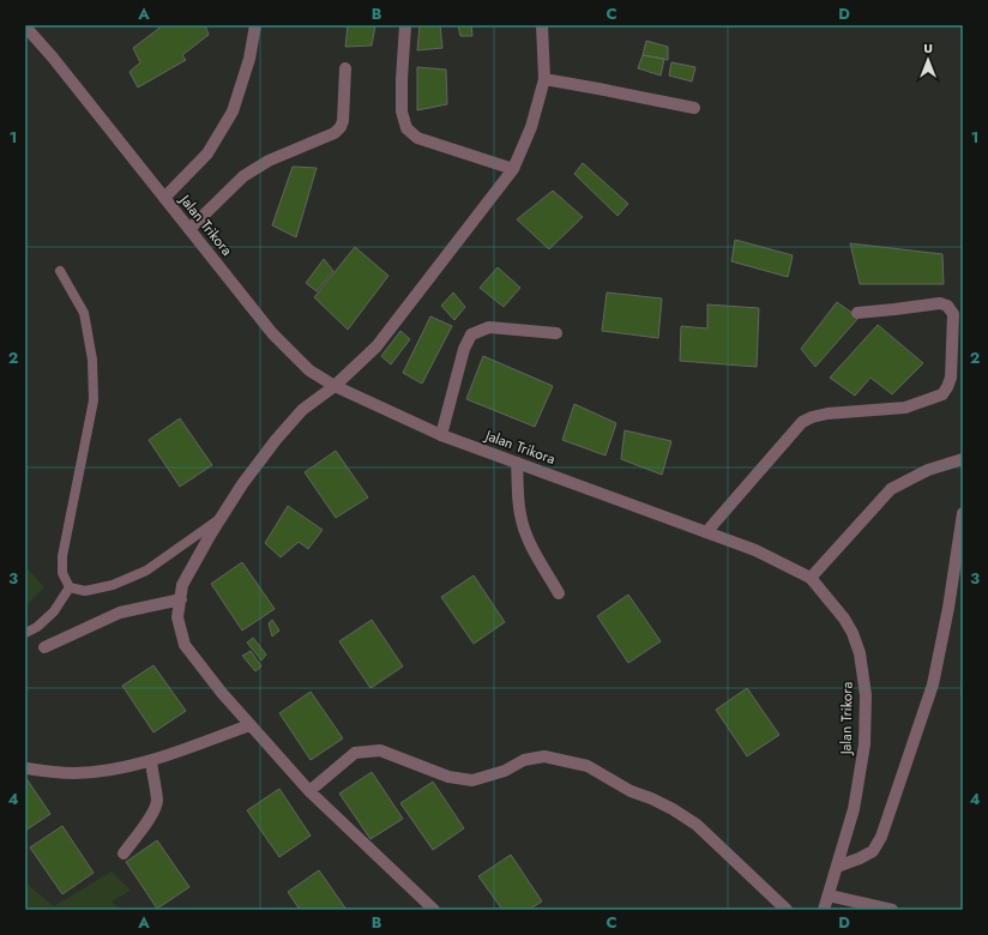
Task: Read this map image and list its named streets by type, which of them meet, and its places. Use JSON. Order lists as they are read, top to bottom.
{
  "streets": {
    "street": ["Jalan Trikora"]
  },
  "north": "top",
  "grid": {
    "columns": [
      "A",
      "B",
      "C",
      "D"
    ],
    "rows": [
      "1",
      "2",
      "3",
      "4"
    ]
  }
}
